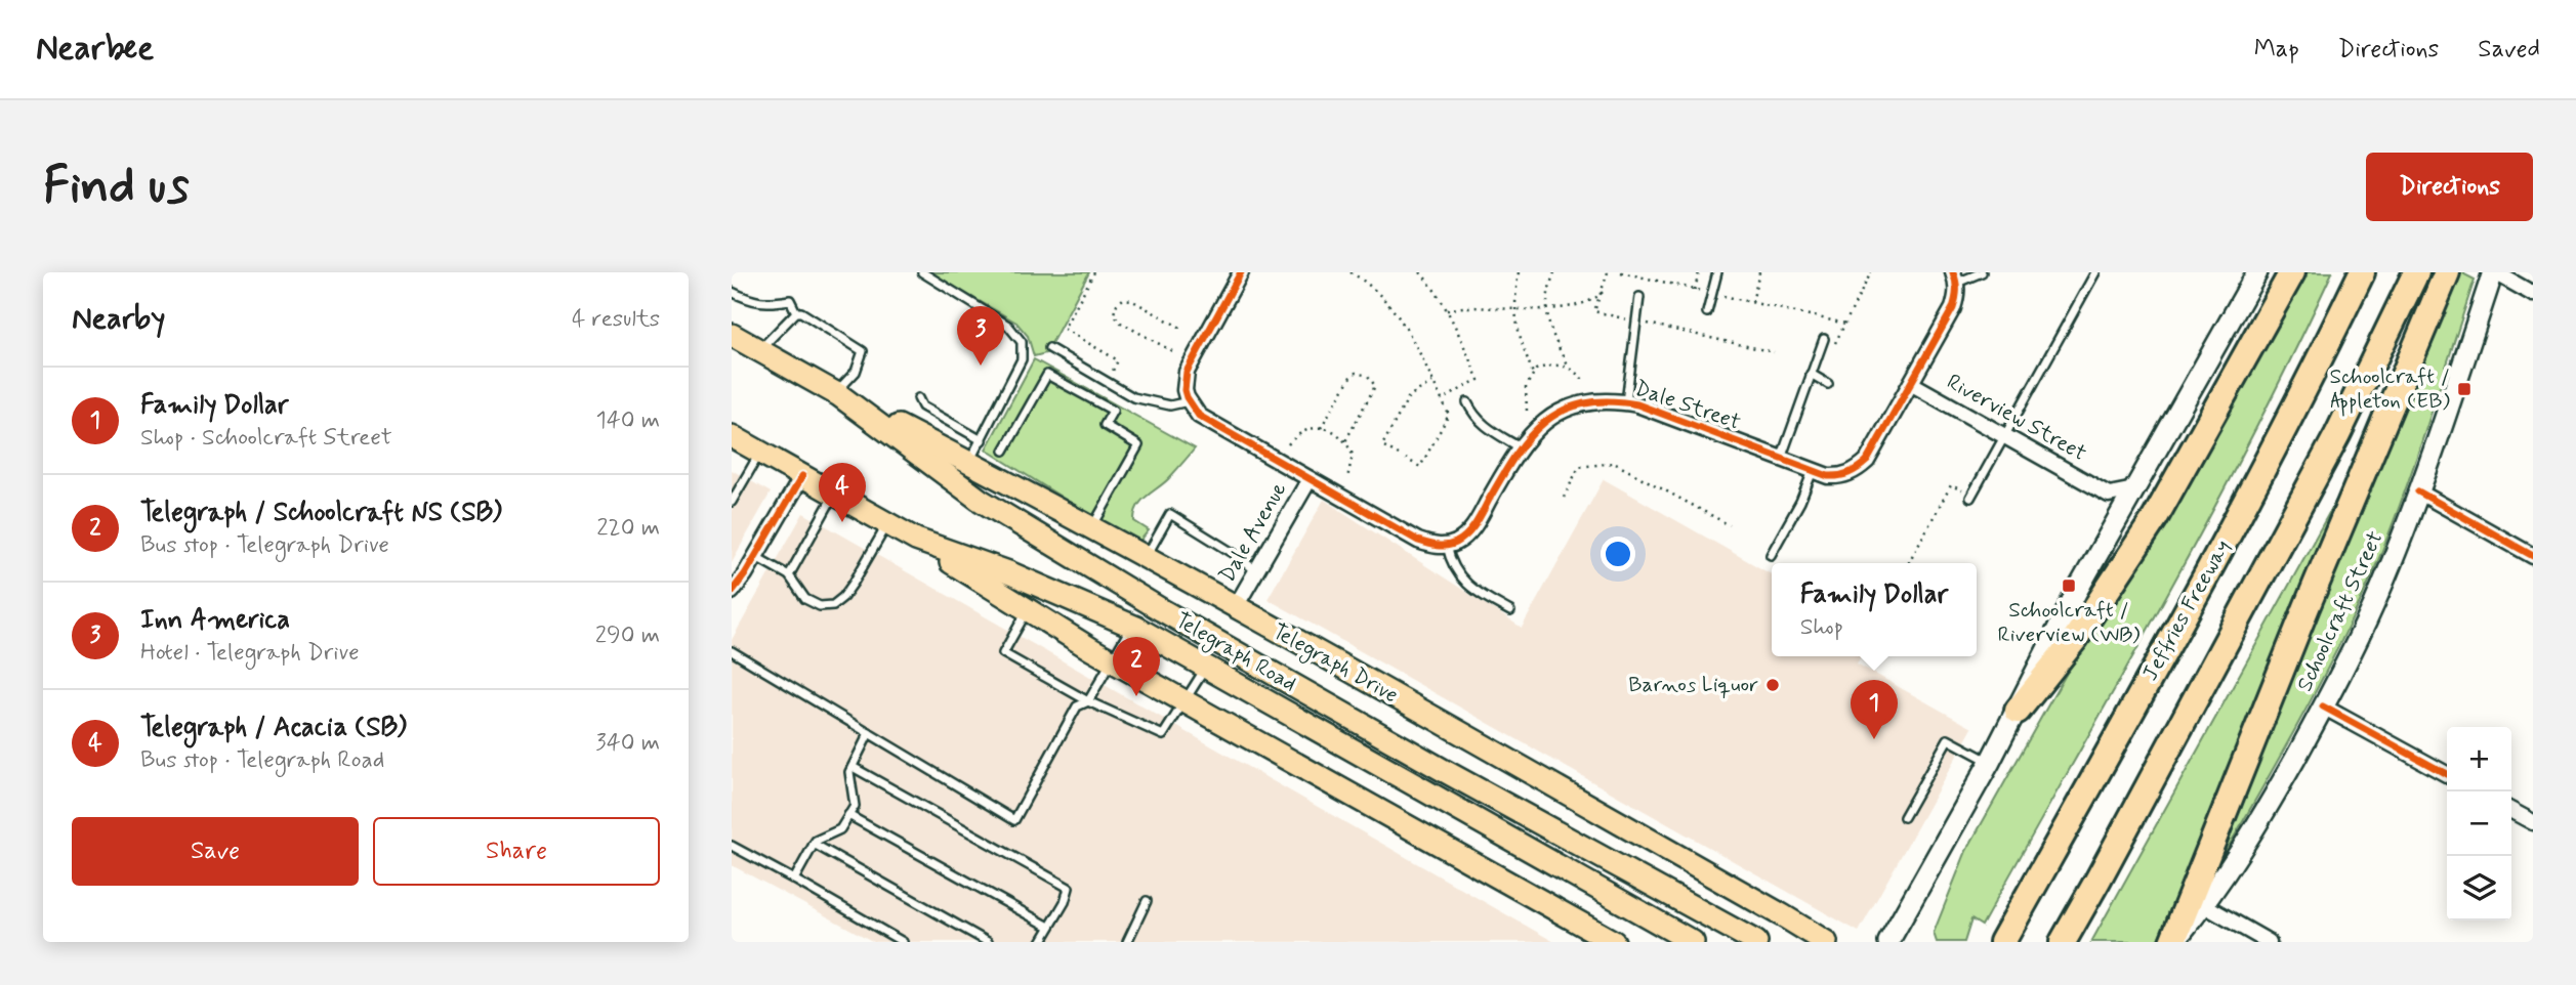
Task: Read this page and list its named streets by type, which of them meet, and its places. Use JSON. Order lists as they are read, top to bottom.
{
  "streets": {
    "highway": ["Jeffries Freeway"],
    "main road": ["Schoolcraft Street", "Telegraph Road", "Telegraph Drive"],
    "street": ["Dale Street", "Riverview Street", "Dale Avenue"]
  },
  "crossings": [
    ["Dale Street", "Riverview Street"],
    ["Dale Avenue", "Telegraph Drive"],
    ["Telegraph Road", "Telegraph Drive"]
  ],
  "places": {
    "transit": ["Schoolcraft / Appleton (EB)", "Schoolcraft / Riverview (WB)"],
    "other": ["Barnos Liquor"]
  },
  "page": {
    "header": "Nearbee",
    "nav": ["Map", "Directions", "Saved"],
    "buttons": [
      "Directions",
      ["Save", "Share"]
    ],
    "title": "Find us",
    "heading": ["Nearby", "4 results"],
    "pins": [
      "3",
      "4",
      "2",
      "1"
    ],
    "list": [
      {
        "mark": "1",
        "name": "Family Dollar",
        "note": "Shop · Schoolcraft Street",
        "value": "140 m"
      },
      {
        "mark": "2",
        "name": "Telegraph / Schoolcraft NS (SB)",
        "note": "Bus stop · Telegraph Drive",
        "value": "220 m"
      },
      {
        "mark": "3",
        "name": "Inn America",
        "note": "Hotel · Telegraph Drive",
        "value": "290 m"
      },
      {
        "mark": "4",
        "name": "Telegraph / Acacia (SB)",
        "note": "Bus stop · Telegraph Road",
        "value": "340 m"
      }
    ],
    "popup": ["Family Dollar", "Shop"],
    "map_buttons": ["+", "−"]
  }
}
